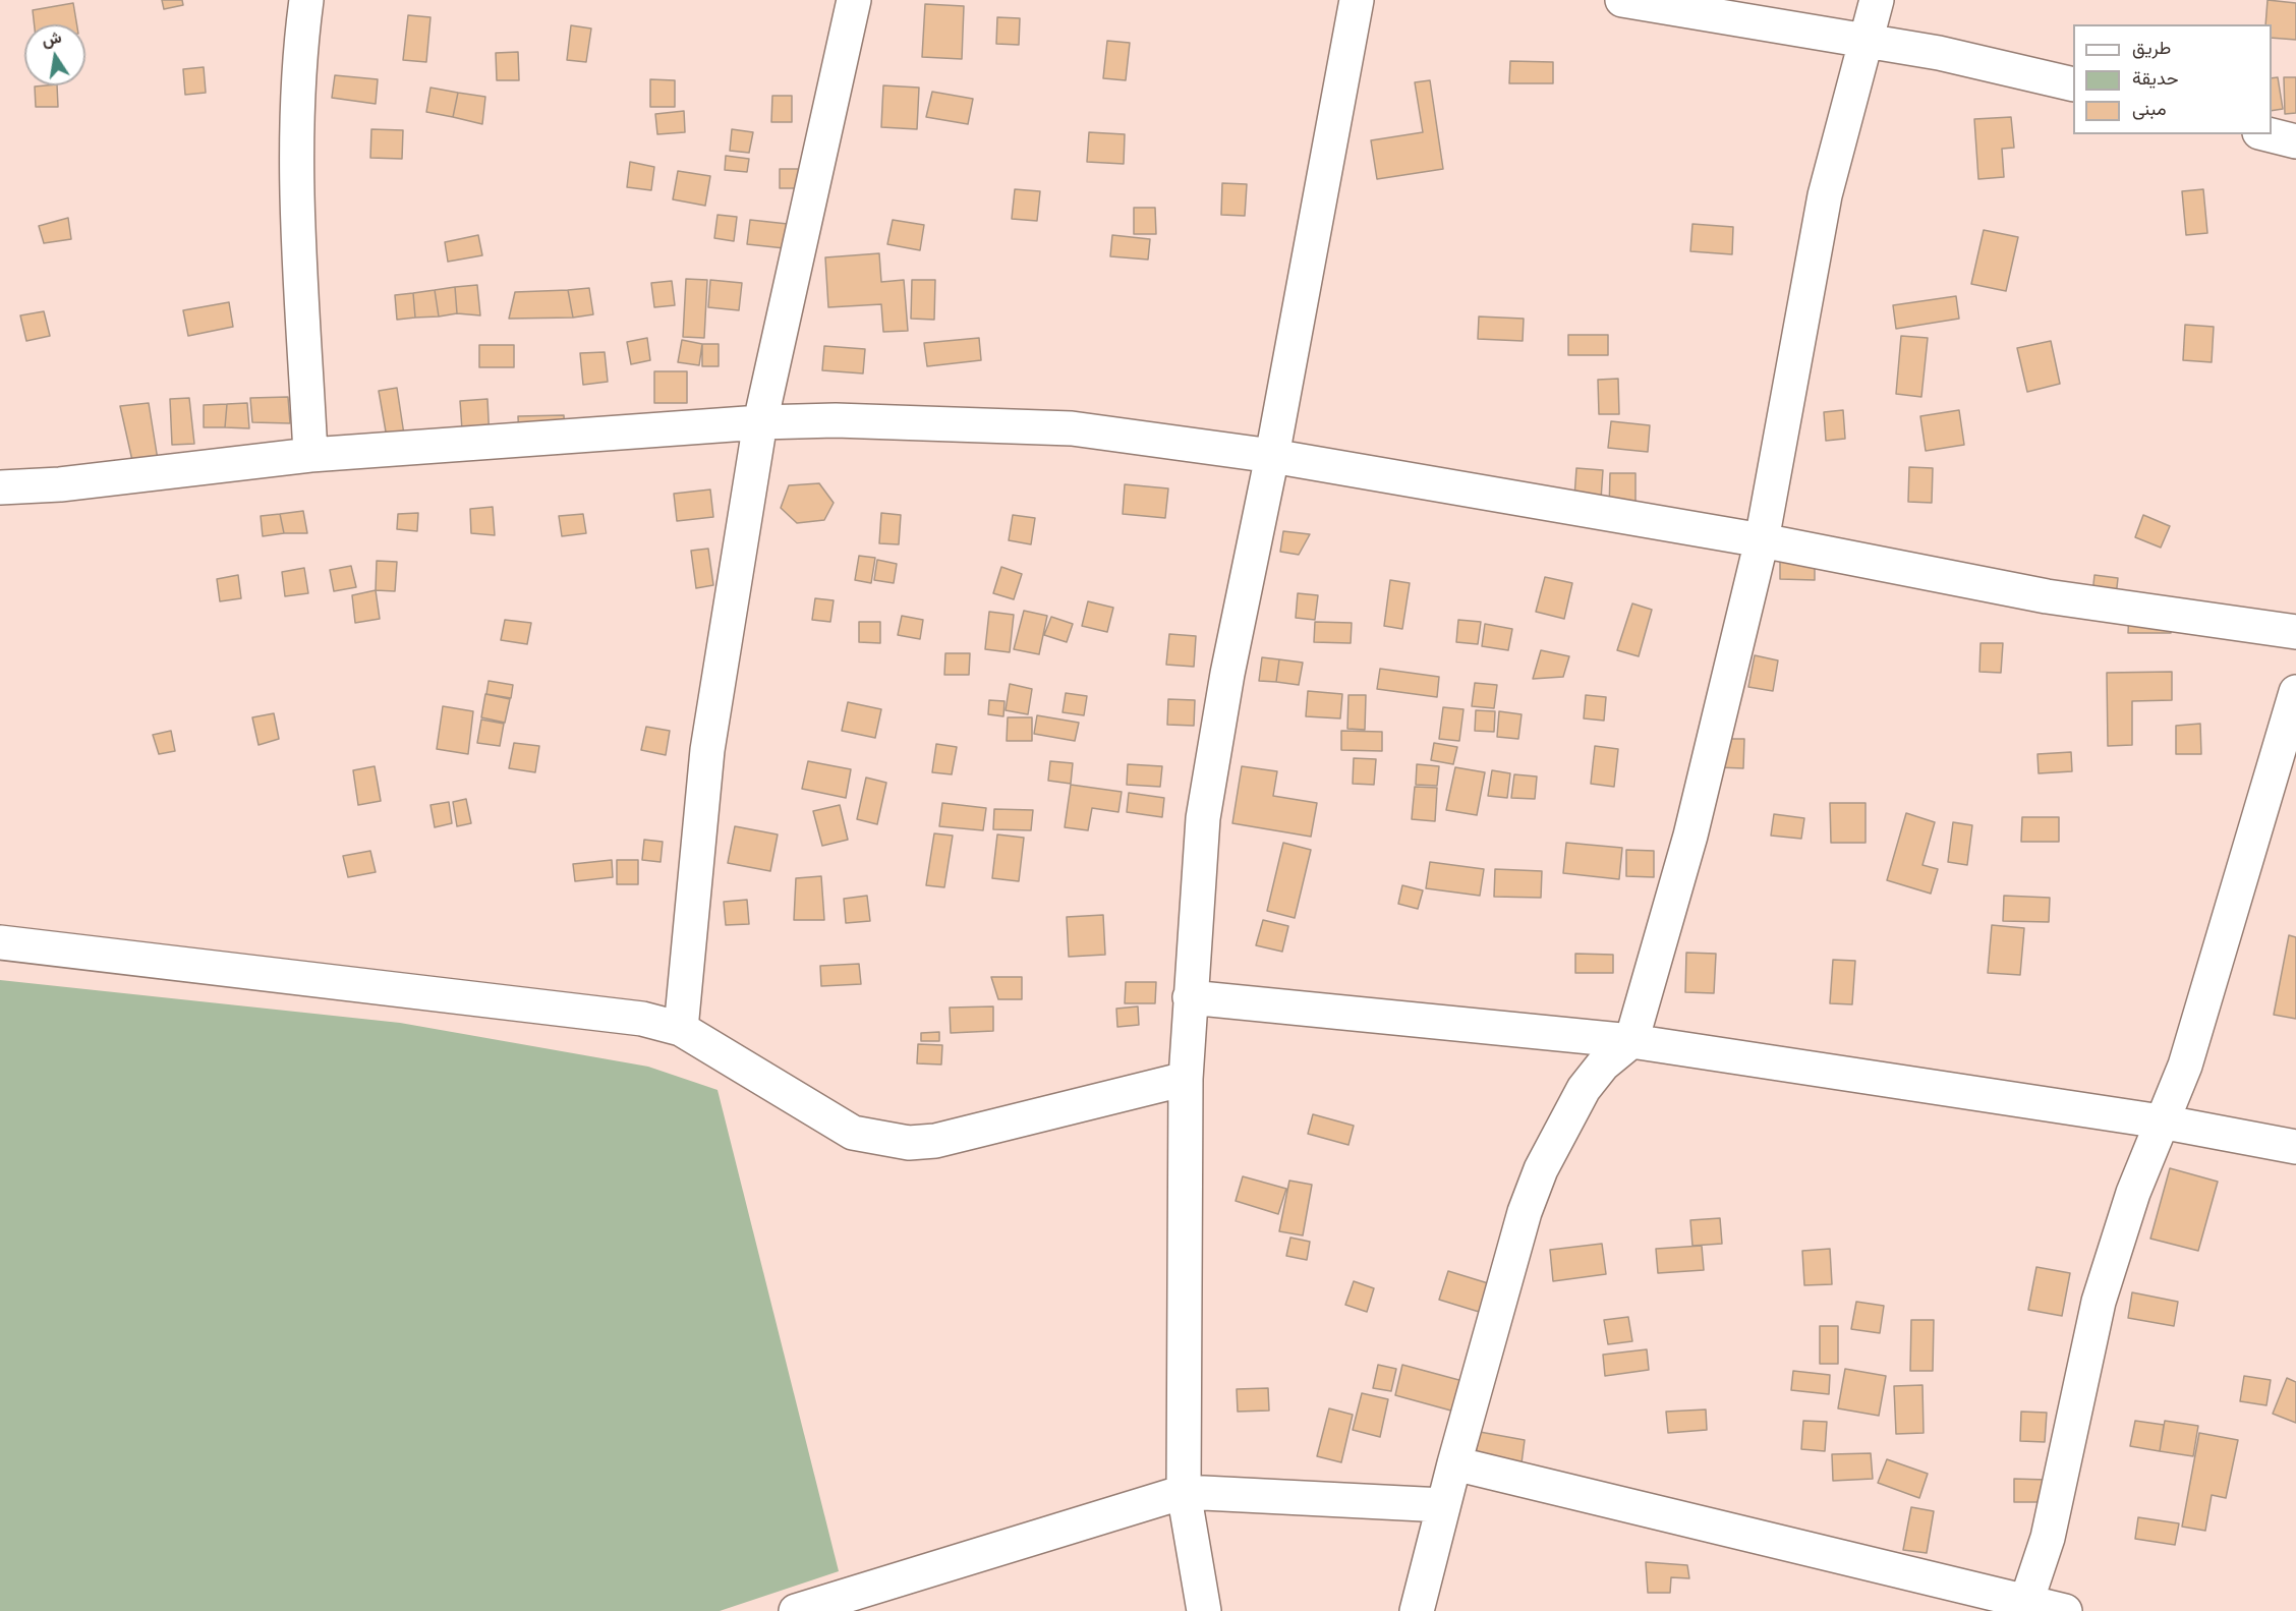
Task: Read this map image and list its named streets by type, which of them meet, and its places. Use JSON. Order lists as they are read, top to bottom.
{
  "legend": ["طريق", "حديقة", "مبنى"],
  "north": "top"
}
